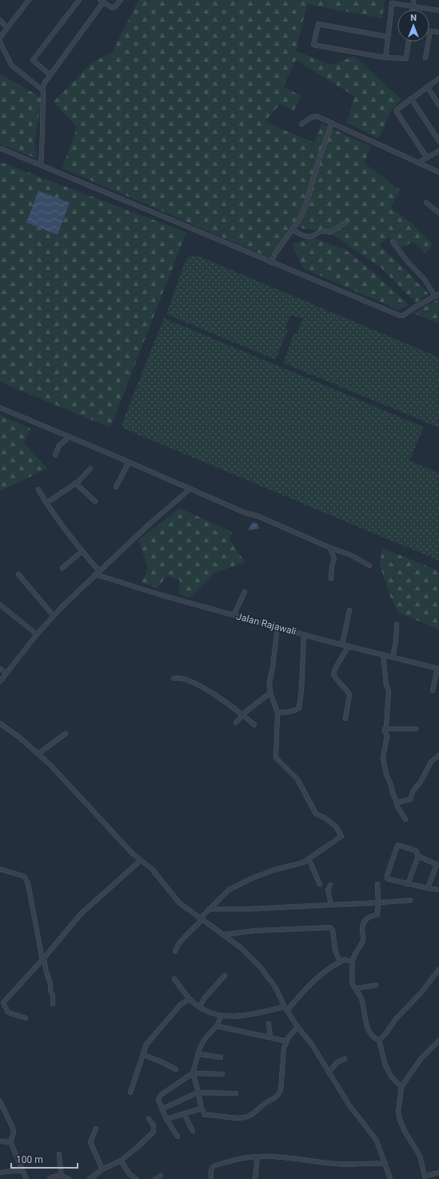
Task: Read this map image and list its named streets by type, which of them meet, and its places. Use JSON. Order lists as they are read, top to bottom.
{
  "streets": {
    "street": ["Jalan Rajawali"]
  },
  "scale_bar": "100 m",
  "north": "top"
}
